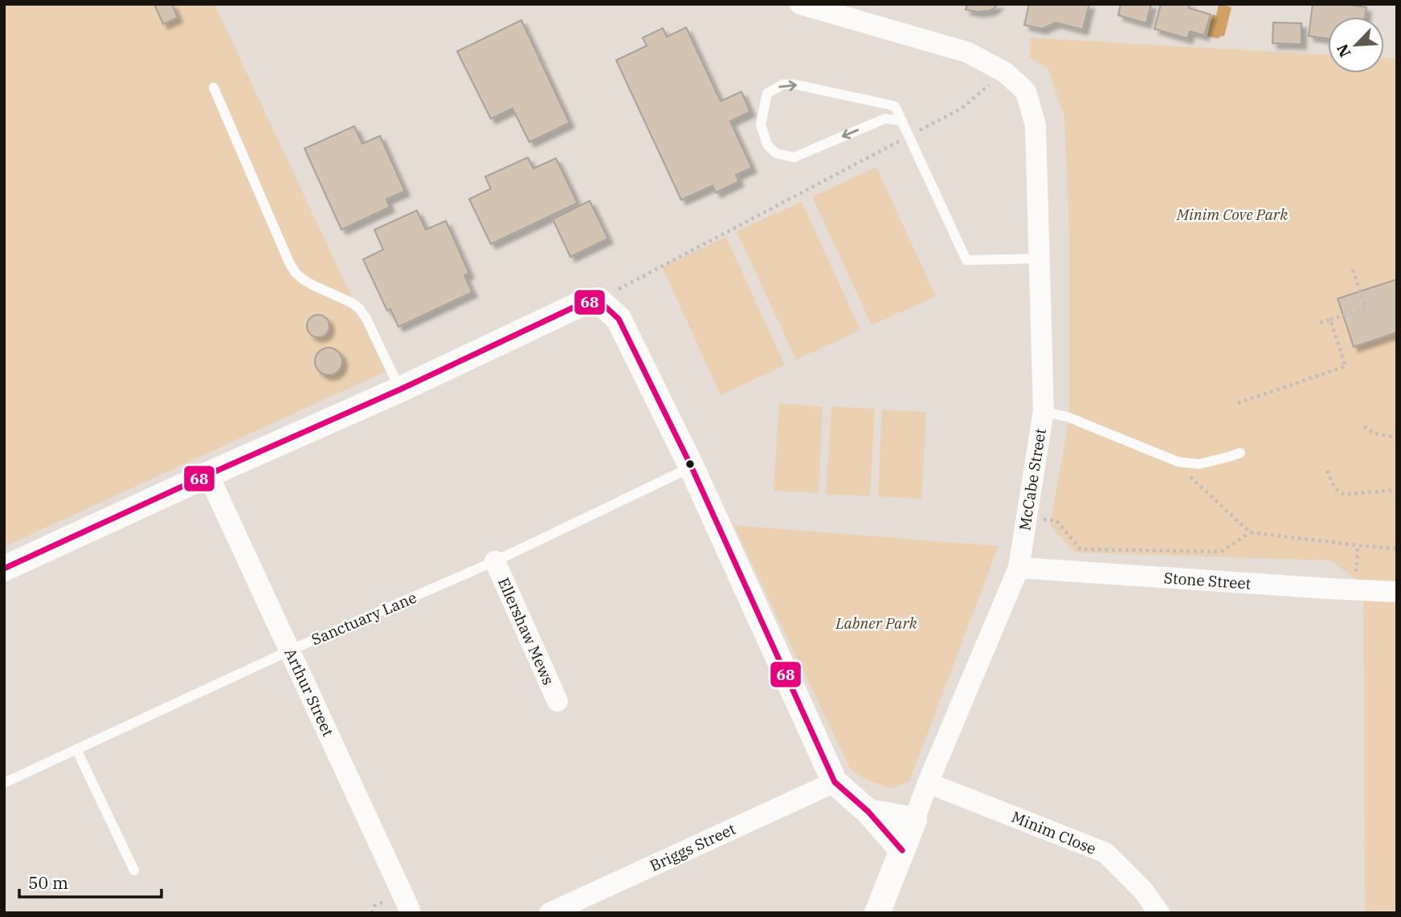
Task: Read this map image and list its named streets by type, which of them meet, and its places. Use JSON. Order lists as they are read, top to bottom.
{
  "streets": {
    "street": [
      "McCabe Street",
      "Stone Street",
      "Ellershaw Mews",
      "Arthur Street",
      "Minim Close",
      "Briggs Street"
    ],
    "lane": ["Sanctuary Lane"]
  },
  "crossings": [
    ["McCabe Street", "Stone Street"],
    ["McCabe Street", "Minim Close"],
    ["Sanctuary Lane", "Ellershaw Mews"],
    ["Sanctuary Lane", "Arthur Street"]
  ],
  "parks": ["Minim Cove Park", "Labner Park"],
  "lines": ["transit line 68"],
  "scale_bar": "50 m",
  "north": "bottom left"
}
